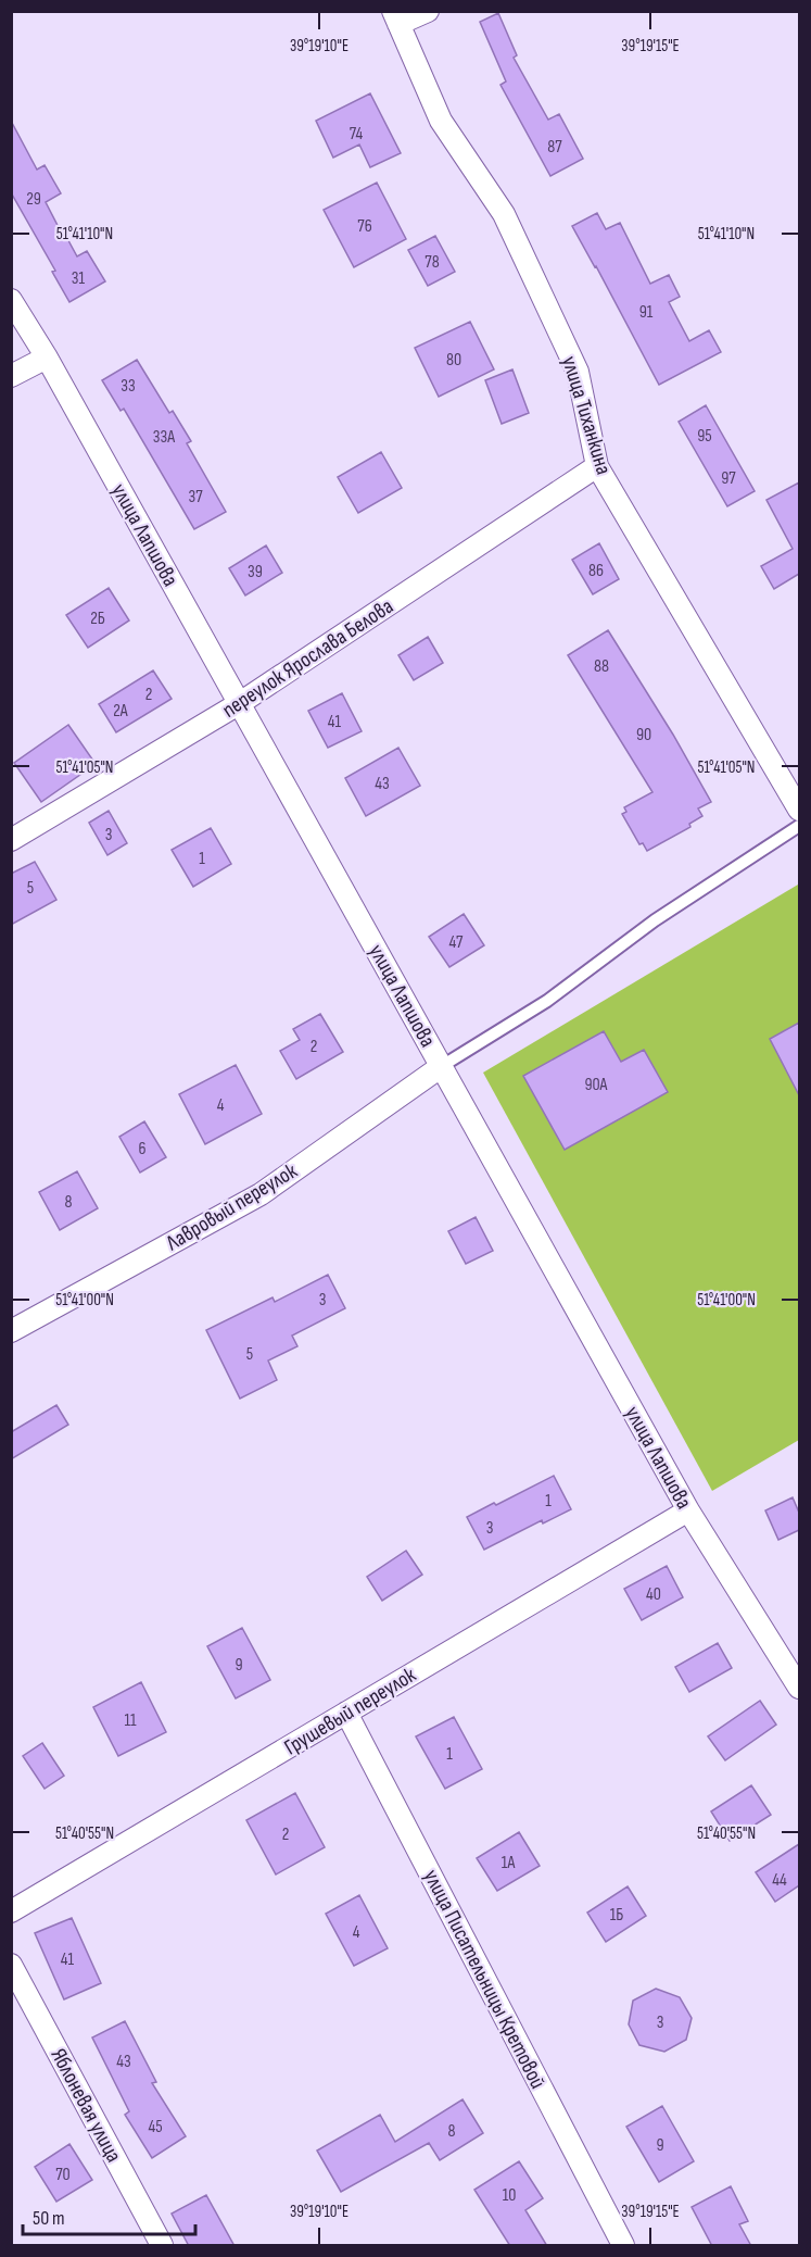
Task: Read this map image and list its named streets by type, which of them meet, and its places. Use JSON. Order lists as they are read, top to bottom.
{
  "streets": {
    "street": [
      "улица Тиханкина",
      "улица Лапшова",
      "переулок Ярослава Белова",
      "Лавровый переулок",
      "Грушевый переулок",
      "улица Писательницы Кретовой",
      "Яблоневая улица"
    ]
  },
  "crossings": [
    ["улица Тиханкина", "переулок Ярослава Белова"],
    ["улица Лапшова", "переулок Ярослава Белова"],
    ["улица Лапшова", "Лавровый переулок"],
    ["улица Лапшова", "Грушевый переулок"],
    ["Грушевый переулок", "улица Писательницы Кретовой"]
  ],
  "house_numbers": [
    "74",
    "87",
    "29",
    "76",
    "78",
    "31",
    "91",
    "80",
    "33",
    "95",
    "33А",
    "97",
    "37",
    "86",
    "39",
    "2Б",
    "88",
    "2",
    "2А",
    "41",
    "90",
    "43",
    "3",
    "1",
    "5",
    "47",
    "2",
    "90А",
    "4",
    "6",
    "8",
    "3",
    "5",
    "1",
    "3",
    "40",
    "9",
    "11",
    "1",
    "2",
    "1А",
    "44",
    "1Б",
    "4",
    "41",
    "3",
    "43",
    "45",
    "8",
    "9",
    "70",
    "10"
  ],
  "scale_bar": "50 m",
  "coordinates": [
    "39°19'10\"E",
    "39°19'15\"E",
    "51°41'10\"N",
    "51°41'05\"N",
    "51°41'00\"N",
    "51°40'55\"N"
  ]
}
